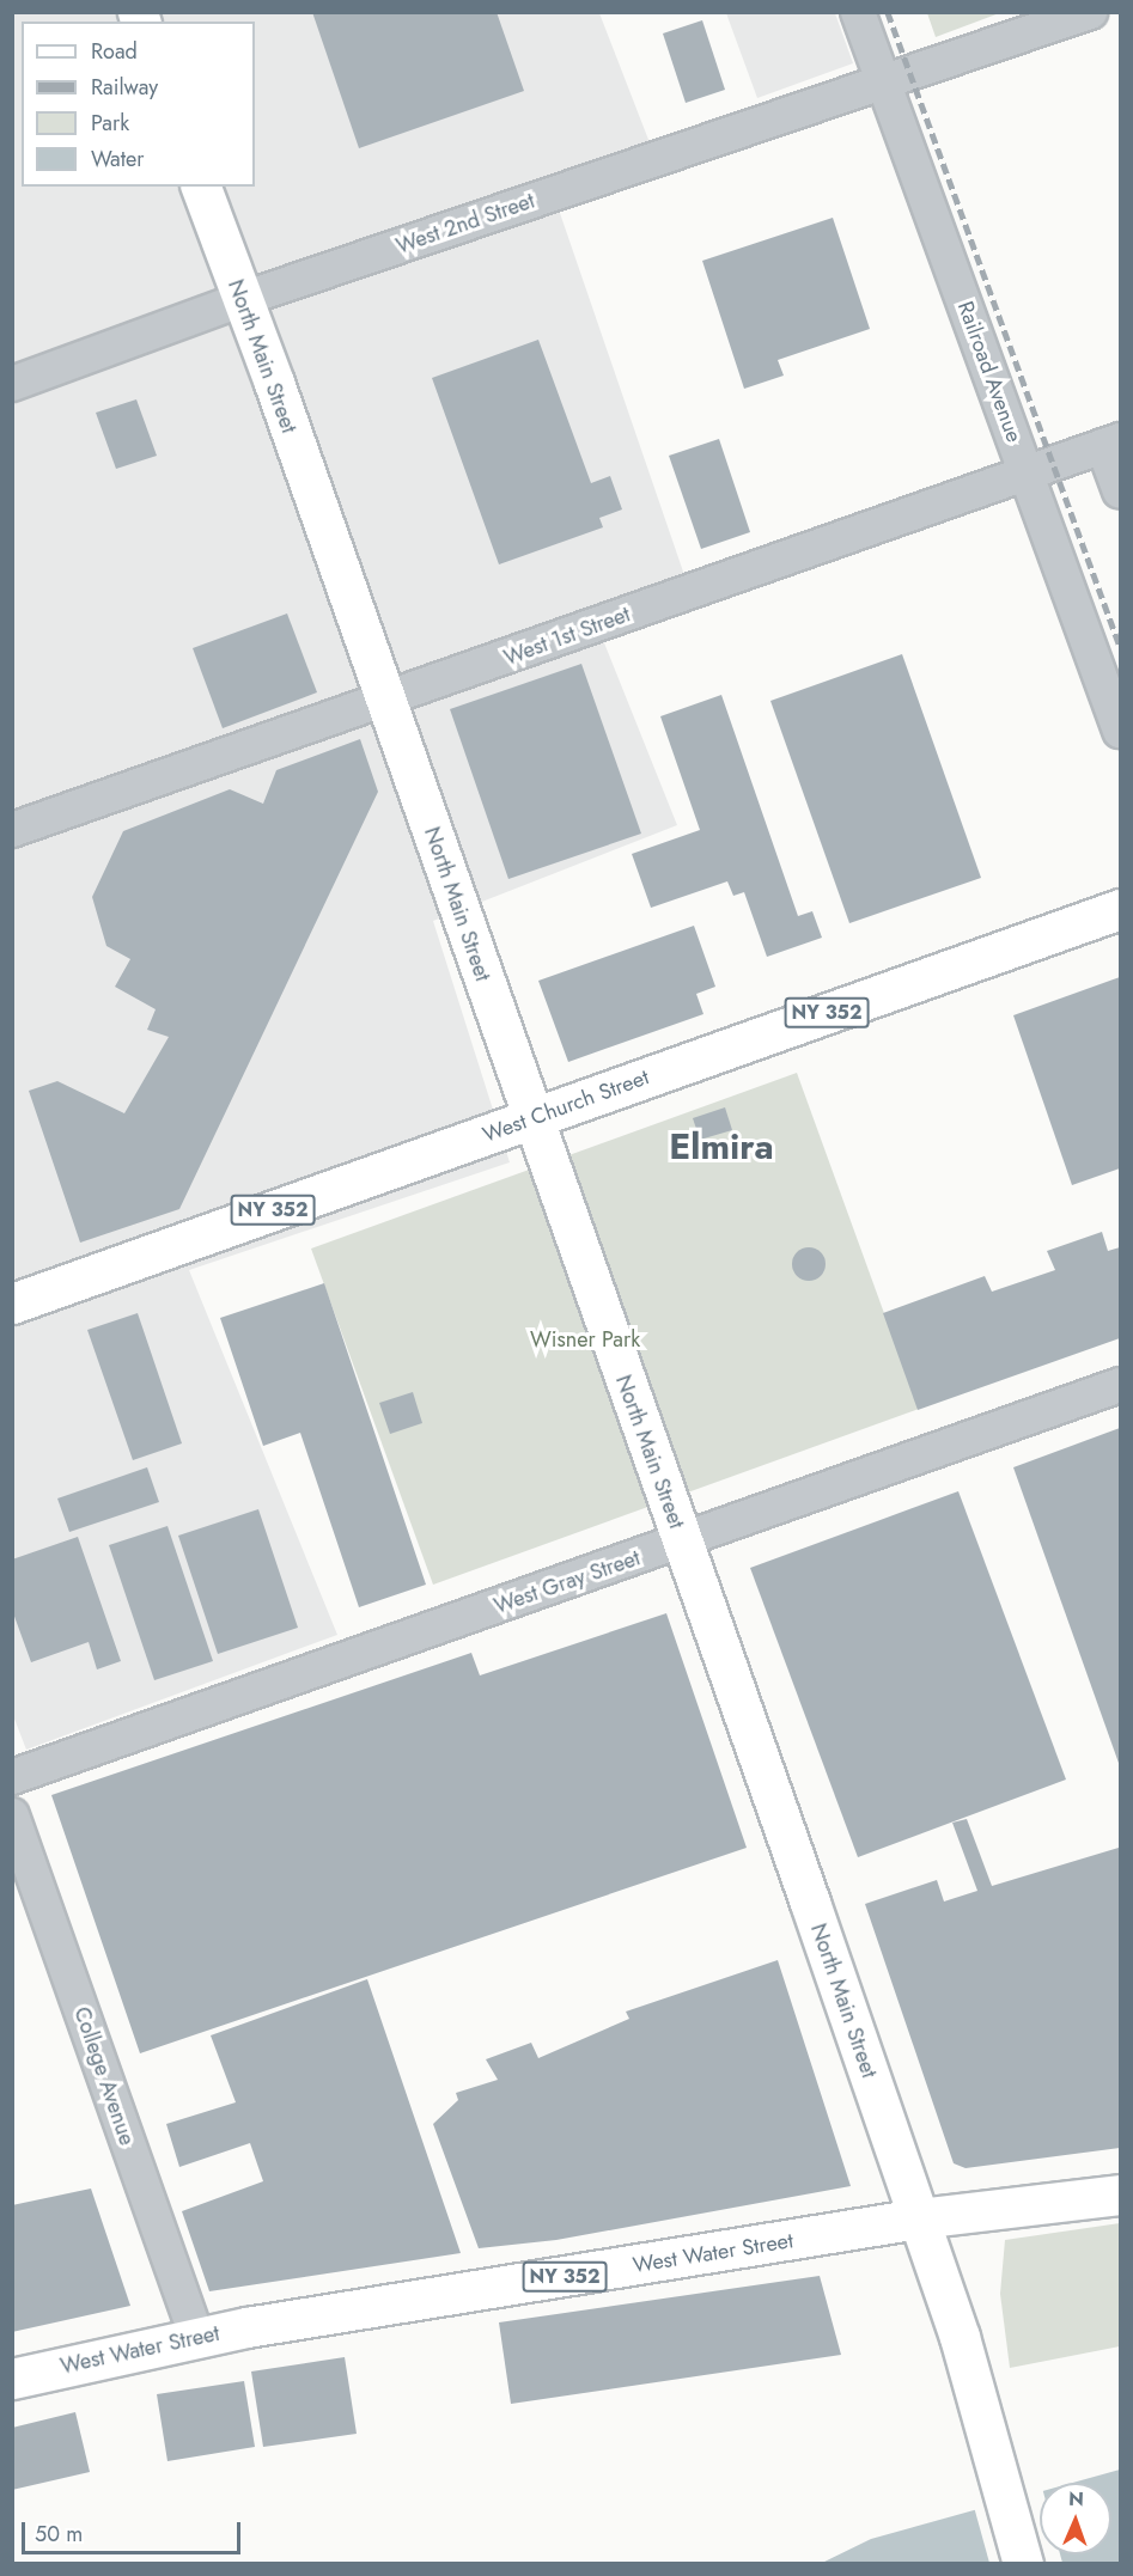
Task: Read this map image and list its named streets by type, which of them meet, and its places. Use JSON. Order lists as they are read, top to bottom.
{
  "streets": {
    "main road": [
      "North Main Street",
      "NY 352",
      "West Church Street",
      "West Water Street"
    ],
    "street": [
      "West 2nd Street",
      "Railroad Avenue",
      "West 1st Street",
      "West Gray Street",
      "College Avenue"
    ]
  },
  "crossings": [
    ["West 2nd Street", "North Main Street"],
    ["West 2nd Street", "Railroad Avenue"],
    ["North Main Street", "West 1st Street"],
    ["North Main Street", "West Church Street"],
    ["North Main Street", "West Gray Street"],
    ["North Main Street", "West Water Street"],
    ["Railroad Avenue", "West 1st Street"],
    ["College Avenue", "West Water Street"]
  ],
  "districts": ["Elmira"],
  "parks": ["Wisner Park"],
  "legend": [
    "Road",
    "Railway",
    "Park",
    "Water"
  ],
  "scale_bar": "50 m",
  "north": "top"
}
